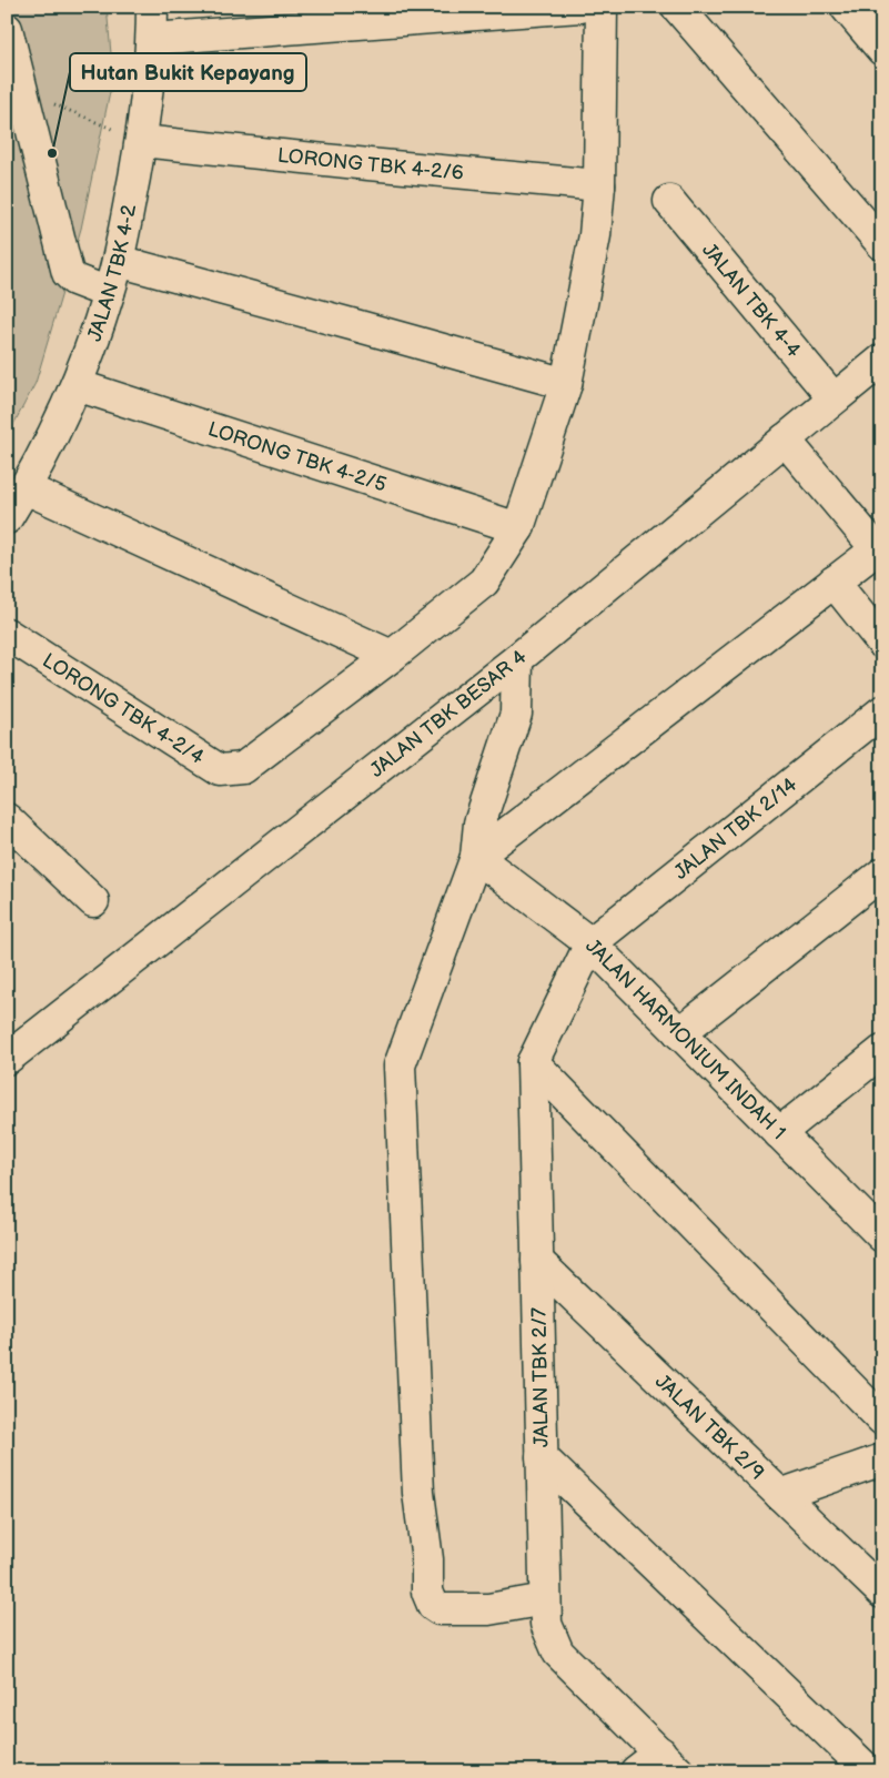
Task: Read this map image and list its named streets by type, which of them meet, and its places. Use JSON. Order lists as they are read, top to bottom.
{
  "streets": {
    "street": [
      "LORONG TBK 4-2/6",
      "JALAN TBK 4-2",
      "JALAN TBK 4-4",
      "LORONG TBK 4-2/5",
      "LORONG TBK 4-2/4",
      "JALAN TBK BESAR 4",
      "JALAN TBK 2/14",
      "JALAN HARMONIUM INDAH 1",
      "JALAN TBK 2/7",
      "JALAN TBK 2/9"
    ]
  },
  "crossings": [
    ["LORONG TBK 4-2/6", "JALAN TBK 4-2"],
    ["JALAN TBK 4-2", "LORONG TBK 4-2/5"],
    ["JALAN TBK 4-4", "JALAN TBK BESAR 4"],
    ["JALAN TBK 2/14", "JALAN HARMONIUM INDAH 1"],
    ["JALAN TBK 2/14", "JALAN TBK 2/7"],
    ["JALAN HARMONIUM INDAH 1", "JALAN TBK 2/7"],
    ["JALAN TBK 2/7", "JALAN TBK 2/9"]
  ],
  "places": ["Hutan Bukit Kepayang"]
}
